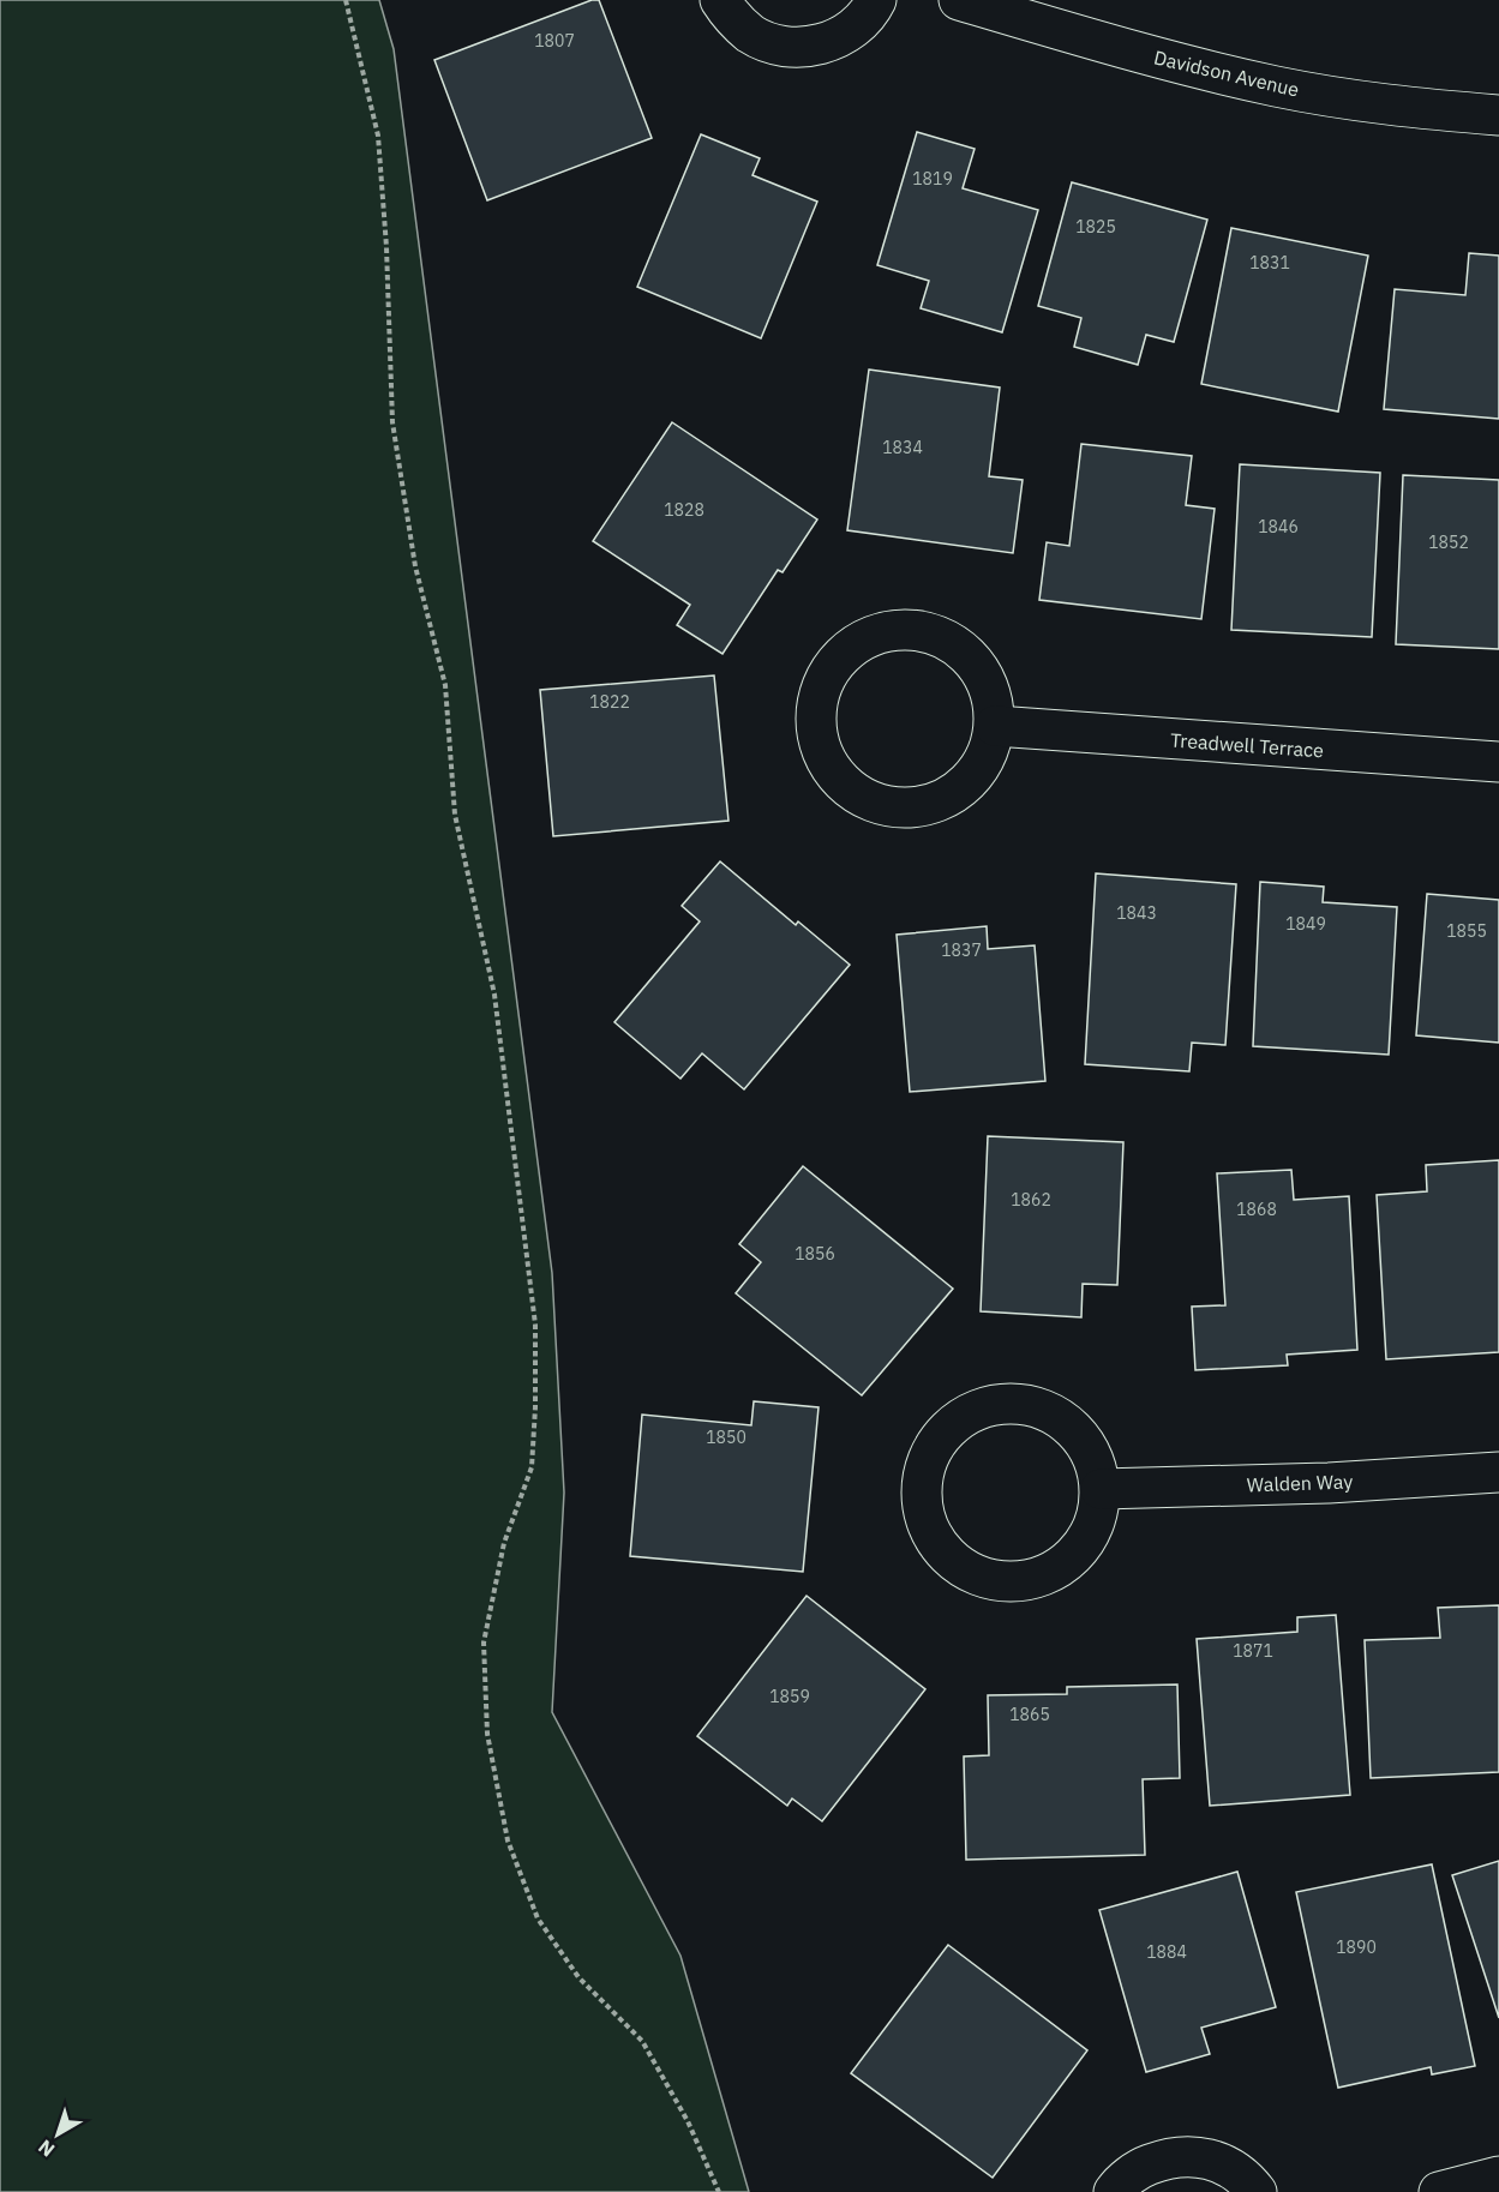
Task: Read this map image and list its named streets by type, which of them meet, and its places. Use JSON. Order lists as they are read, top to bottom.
{
  "streets": {
    "street": ["Davidson Avenue", "Treadwell Terrace", "Walden Way"]
  },
  "house_numbers": [
    "1807",
    "1819",
    "1825",
    "1831",
    "1834",
    "1828",
    "1846",
    "1852",
    "1822",
    "1843",
    "1849",
    "1855",
    "1837",
    "1862",
    "1868",
    "1856",
    "1850",
    "1871",
    "1859",
    "1865",
    "1890",
    "1884"
  ],
  "north": "bottom left"
}
